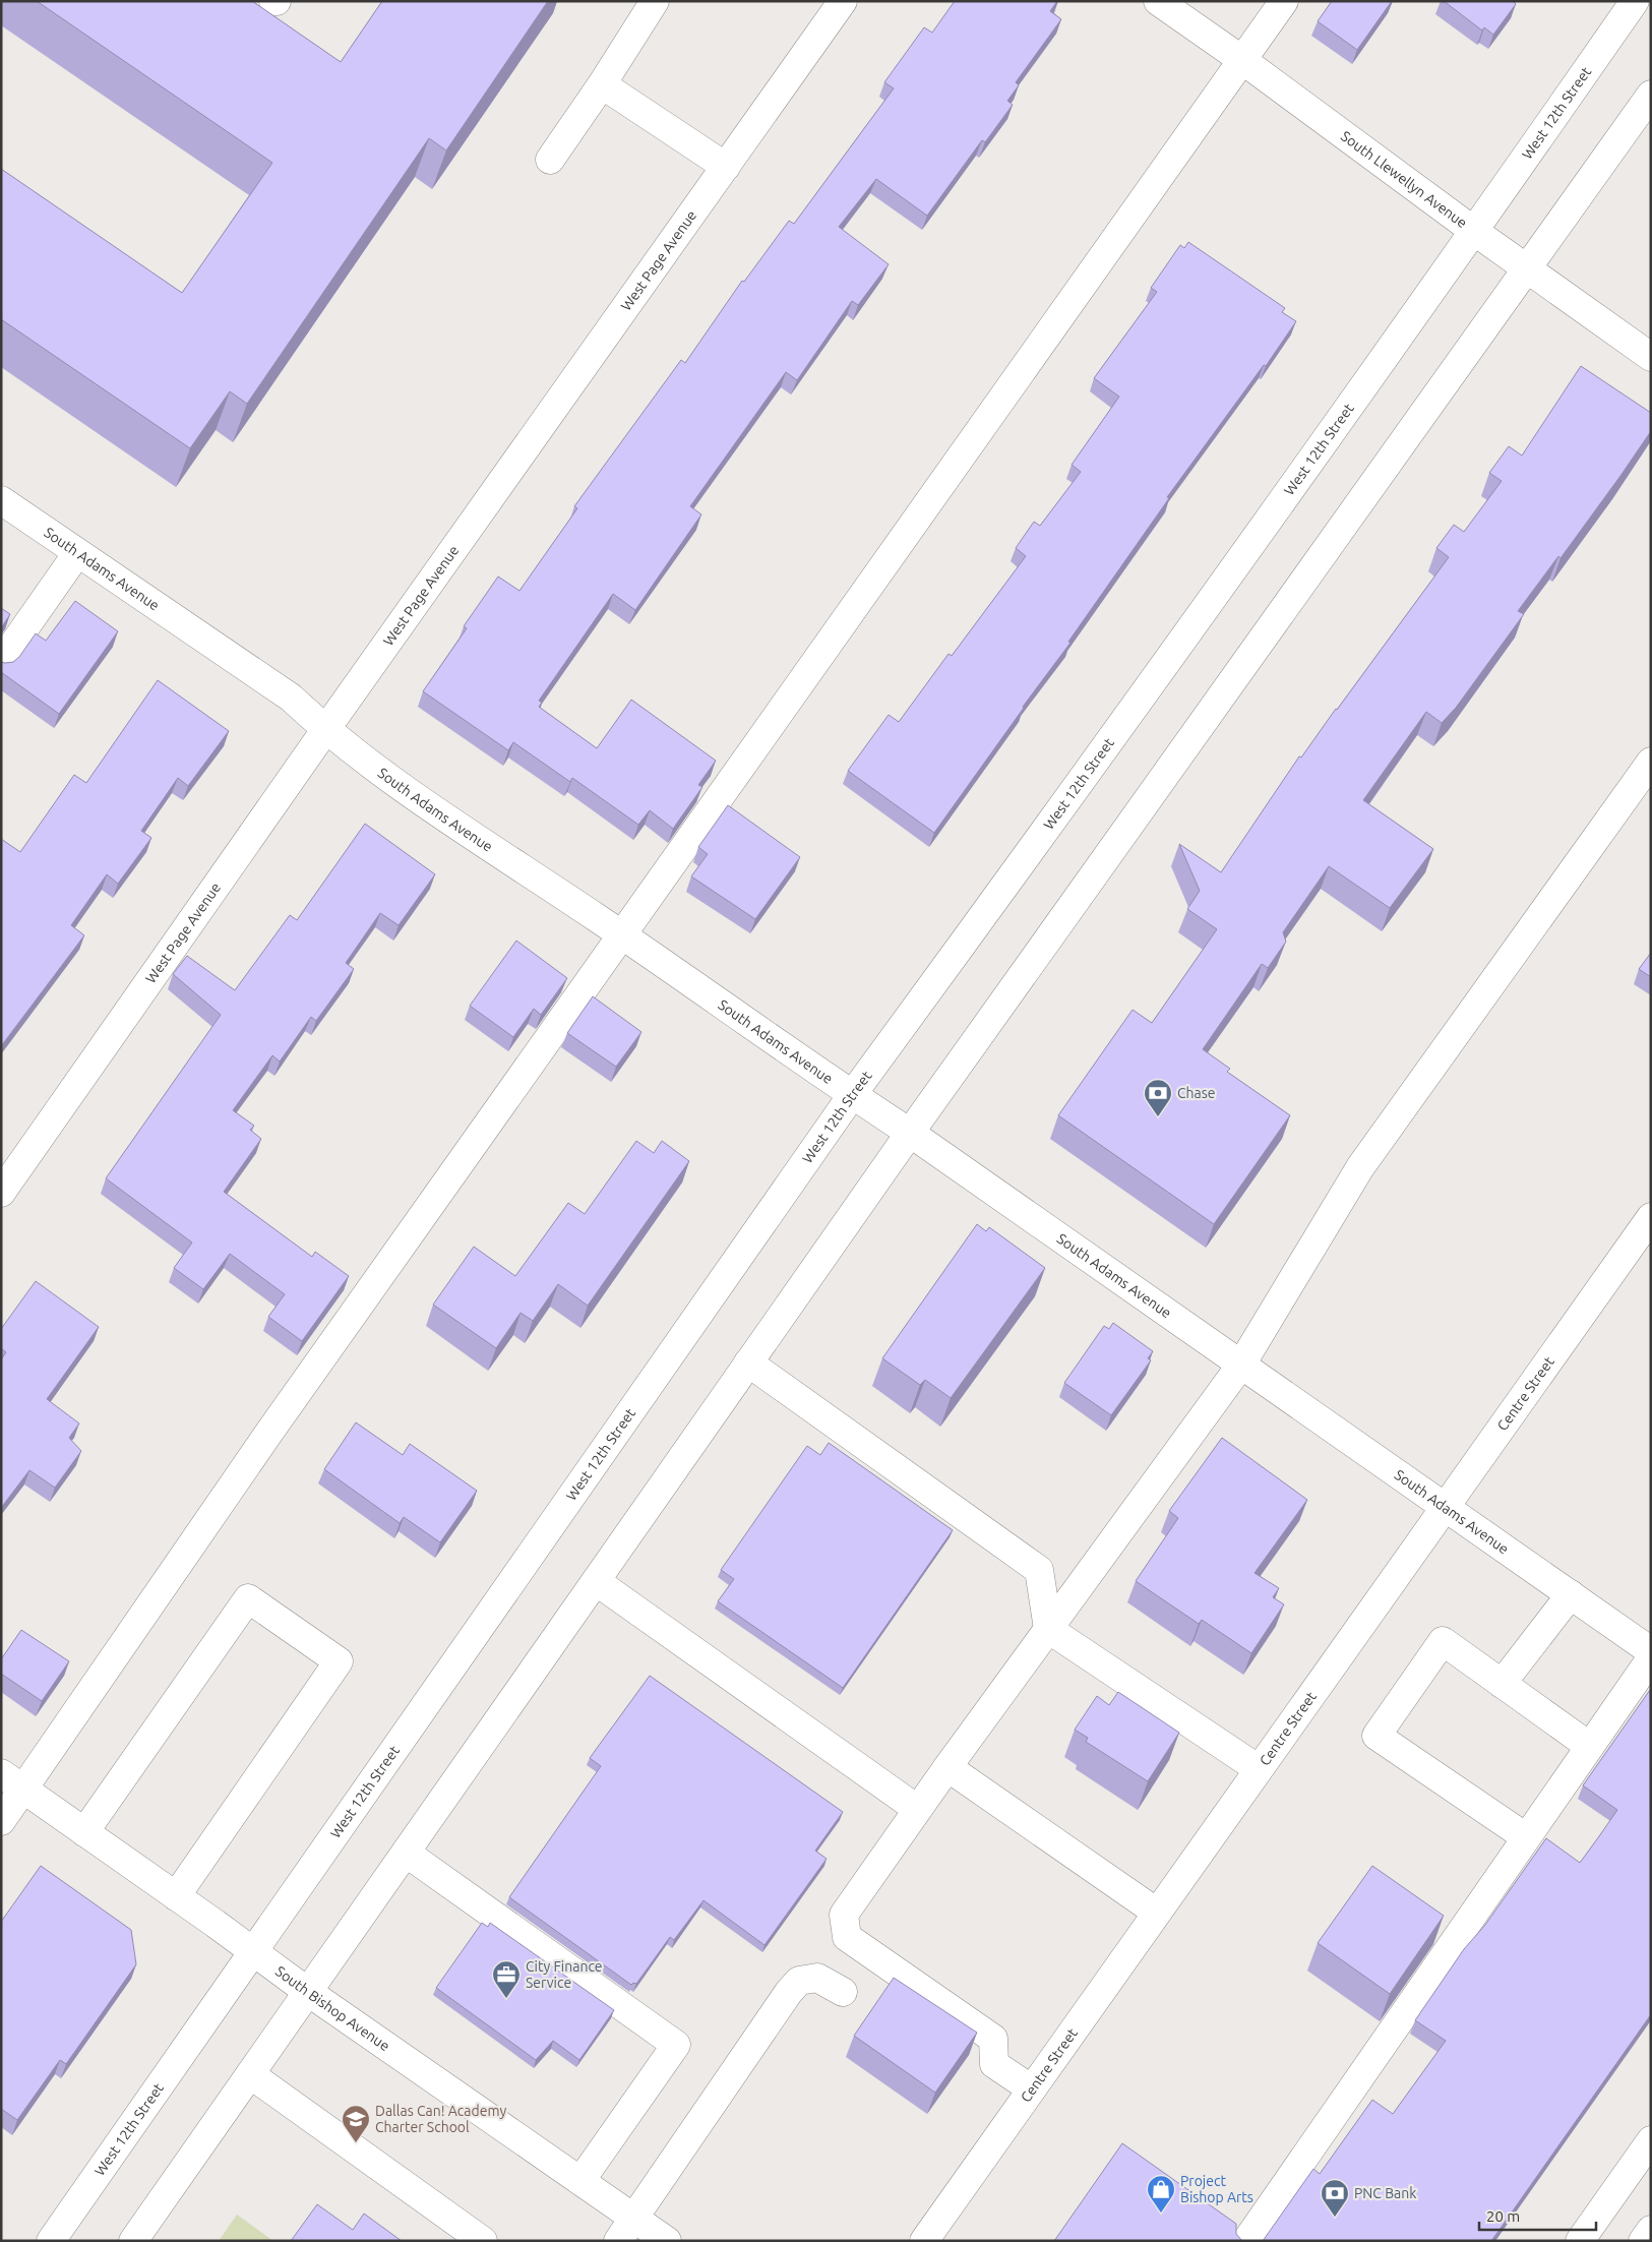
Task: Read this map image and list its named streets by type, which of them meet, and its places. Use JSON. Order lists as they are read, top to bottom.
{
  "streets": {
    "street": [
      "West 12th Street",
      "South Llewellyn Avenue",
      "West Page Avenue",
      "South Adams Avenue",
      "Centre Street",
      "South Bishop Avenue"
    ]
  },
  "crossings": [
    ["West 12th Street", "South Llewellyn Avenue"],
    ["West 12th Street", "South Adams Avenue"],
    ["West 12th Street", "South Bishop Avenue"],
    ["West Page Avenue", "South Adams Avenue"],
    ["South Adams Avenue", "Centre Street"]
  ],
  "places": {
    "bank": ["Chase", "PNC Bank"],
    "office": ["City Finance Service"],
    "school or university": ["Dallas Can! Academy Charter School"],
    "shop": ["Project Bishop Arts"]
  },
  "scale_bar": "20 m"
}
